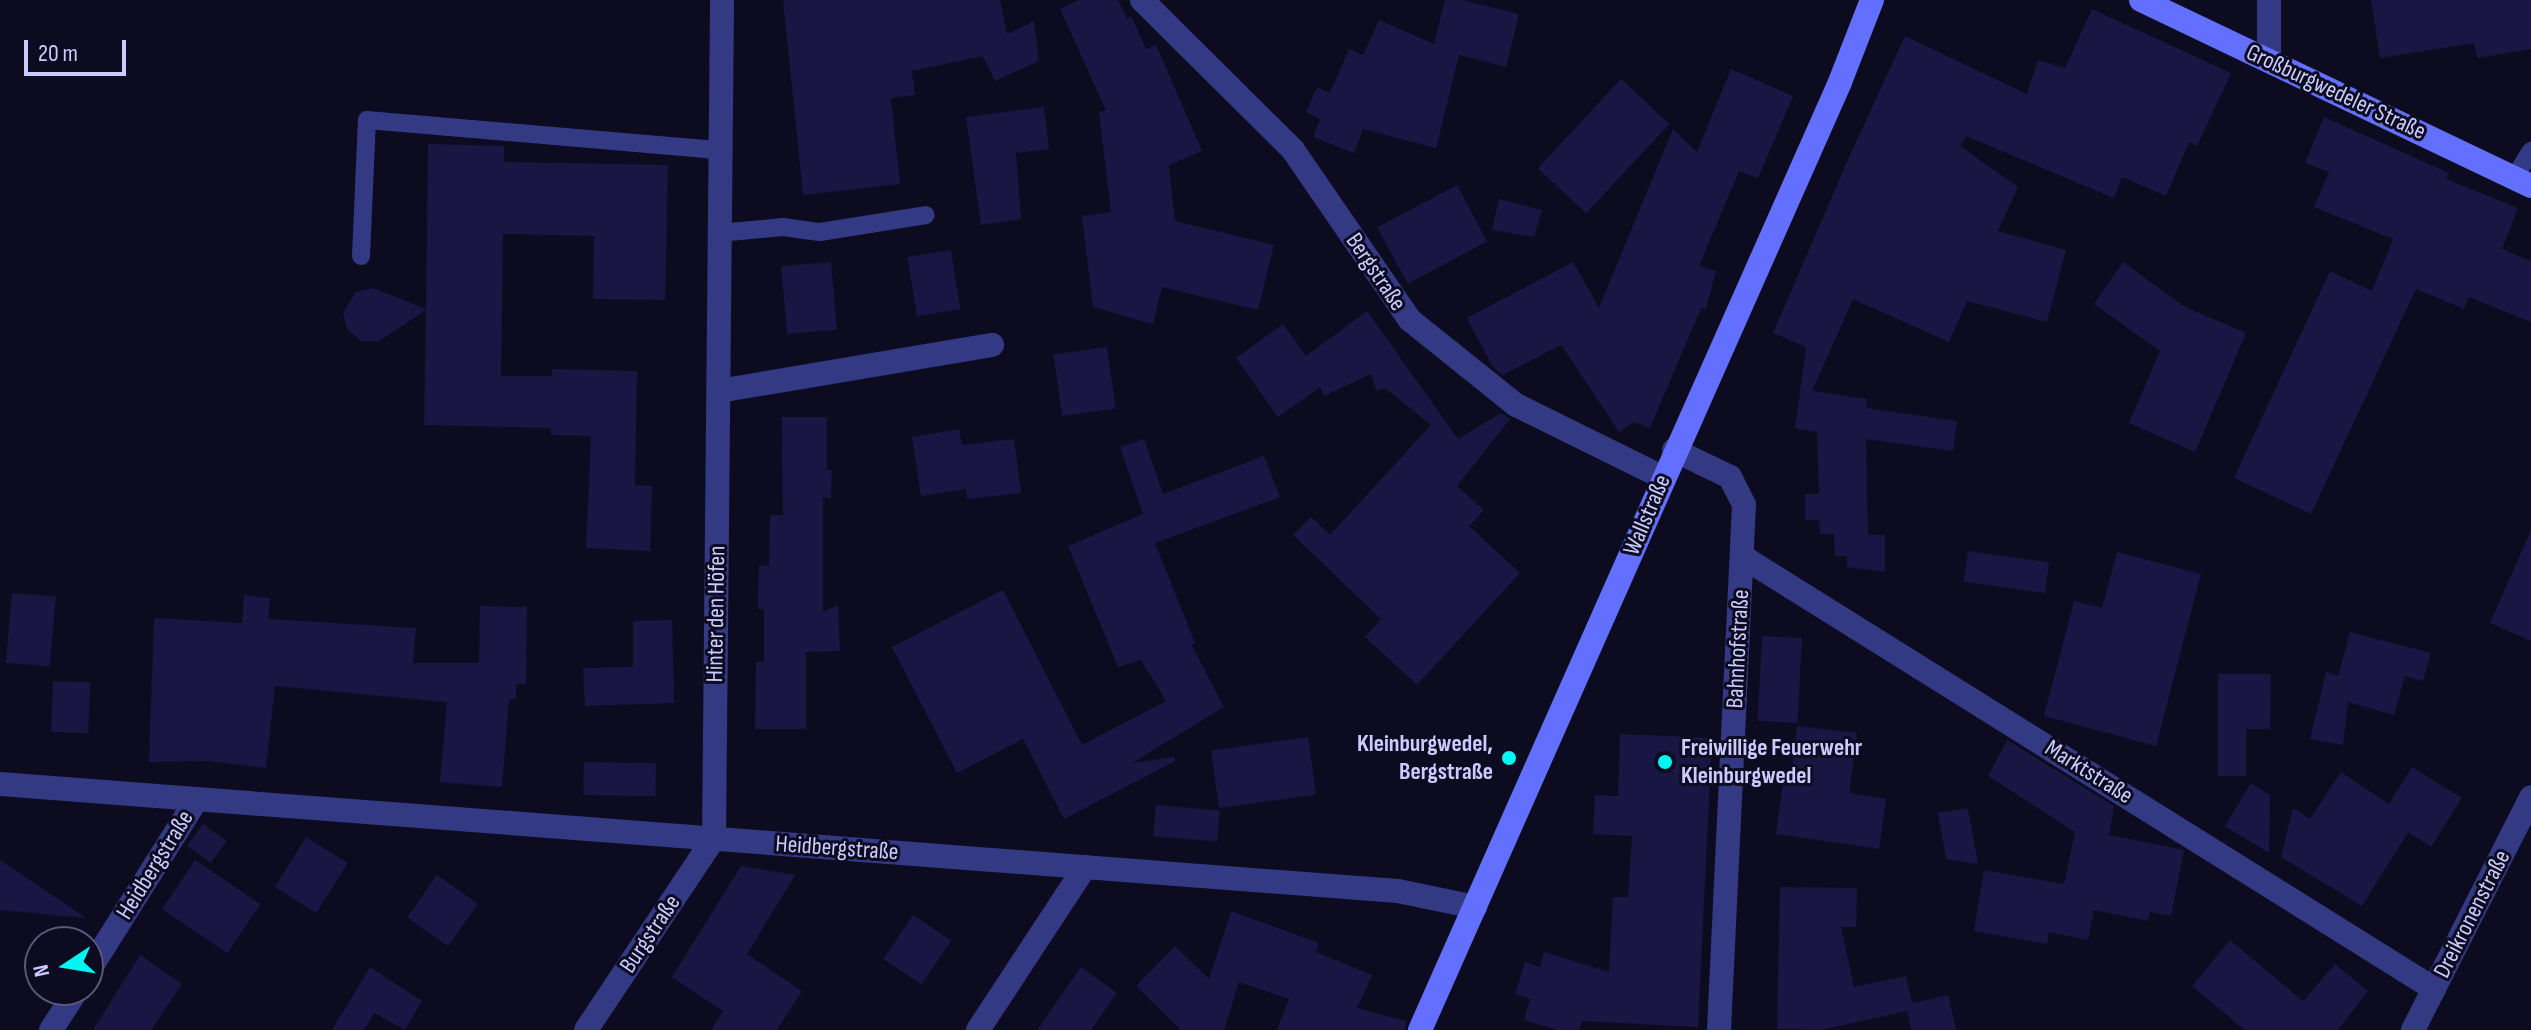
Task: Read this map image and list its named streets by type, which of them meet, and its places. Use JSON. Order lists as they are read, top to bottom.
{
  "streets": {
    "street": [
      "Großburgwedeler Straße",
      "Bergstraße",
      "Wallstraße",
      "Hinter den Höfen",
      "Bahnhofstraße",
      "Marktstraße",
      "Heidbergstraße",
      "Dreikronenstraße",
      "Burgstraße"
    ]
  },
  "crossings": [
    ["Bergstraße", "Wallstraße"],
    ["Wallstraße", "Bahnhofstraße"],
    ["Wallstraße", "Heidbergstraße"],
    ["Hinter den Höfen", "Heidbergstraße"],
    ["Hinter den Höfen", "Burgstraße"],
    ["Bahnhofstraße", "Marktstraße"],
    ["Marktstraße", "Dreikronenstraße"],
    ["Heidbergstraße", "Burgstraße"]
  ],
  "places": ["Kleinburgwedel, Bergstraße", "Freiwillige Feuerwehr Kleinburgwedel"],
  "scale_bar": "20 m",
  "north": "left"
}
